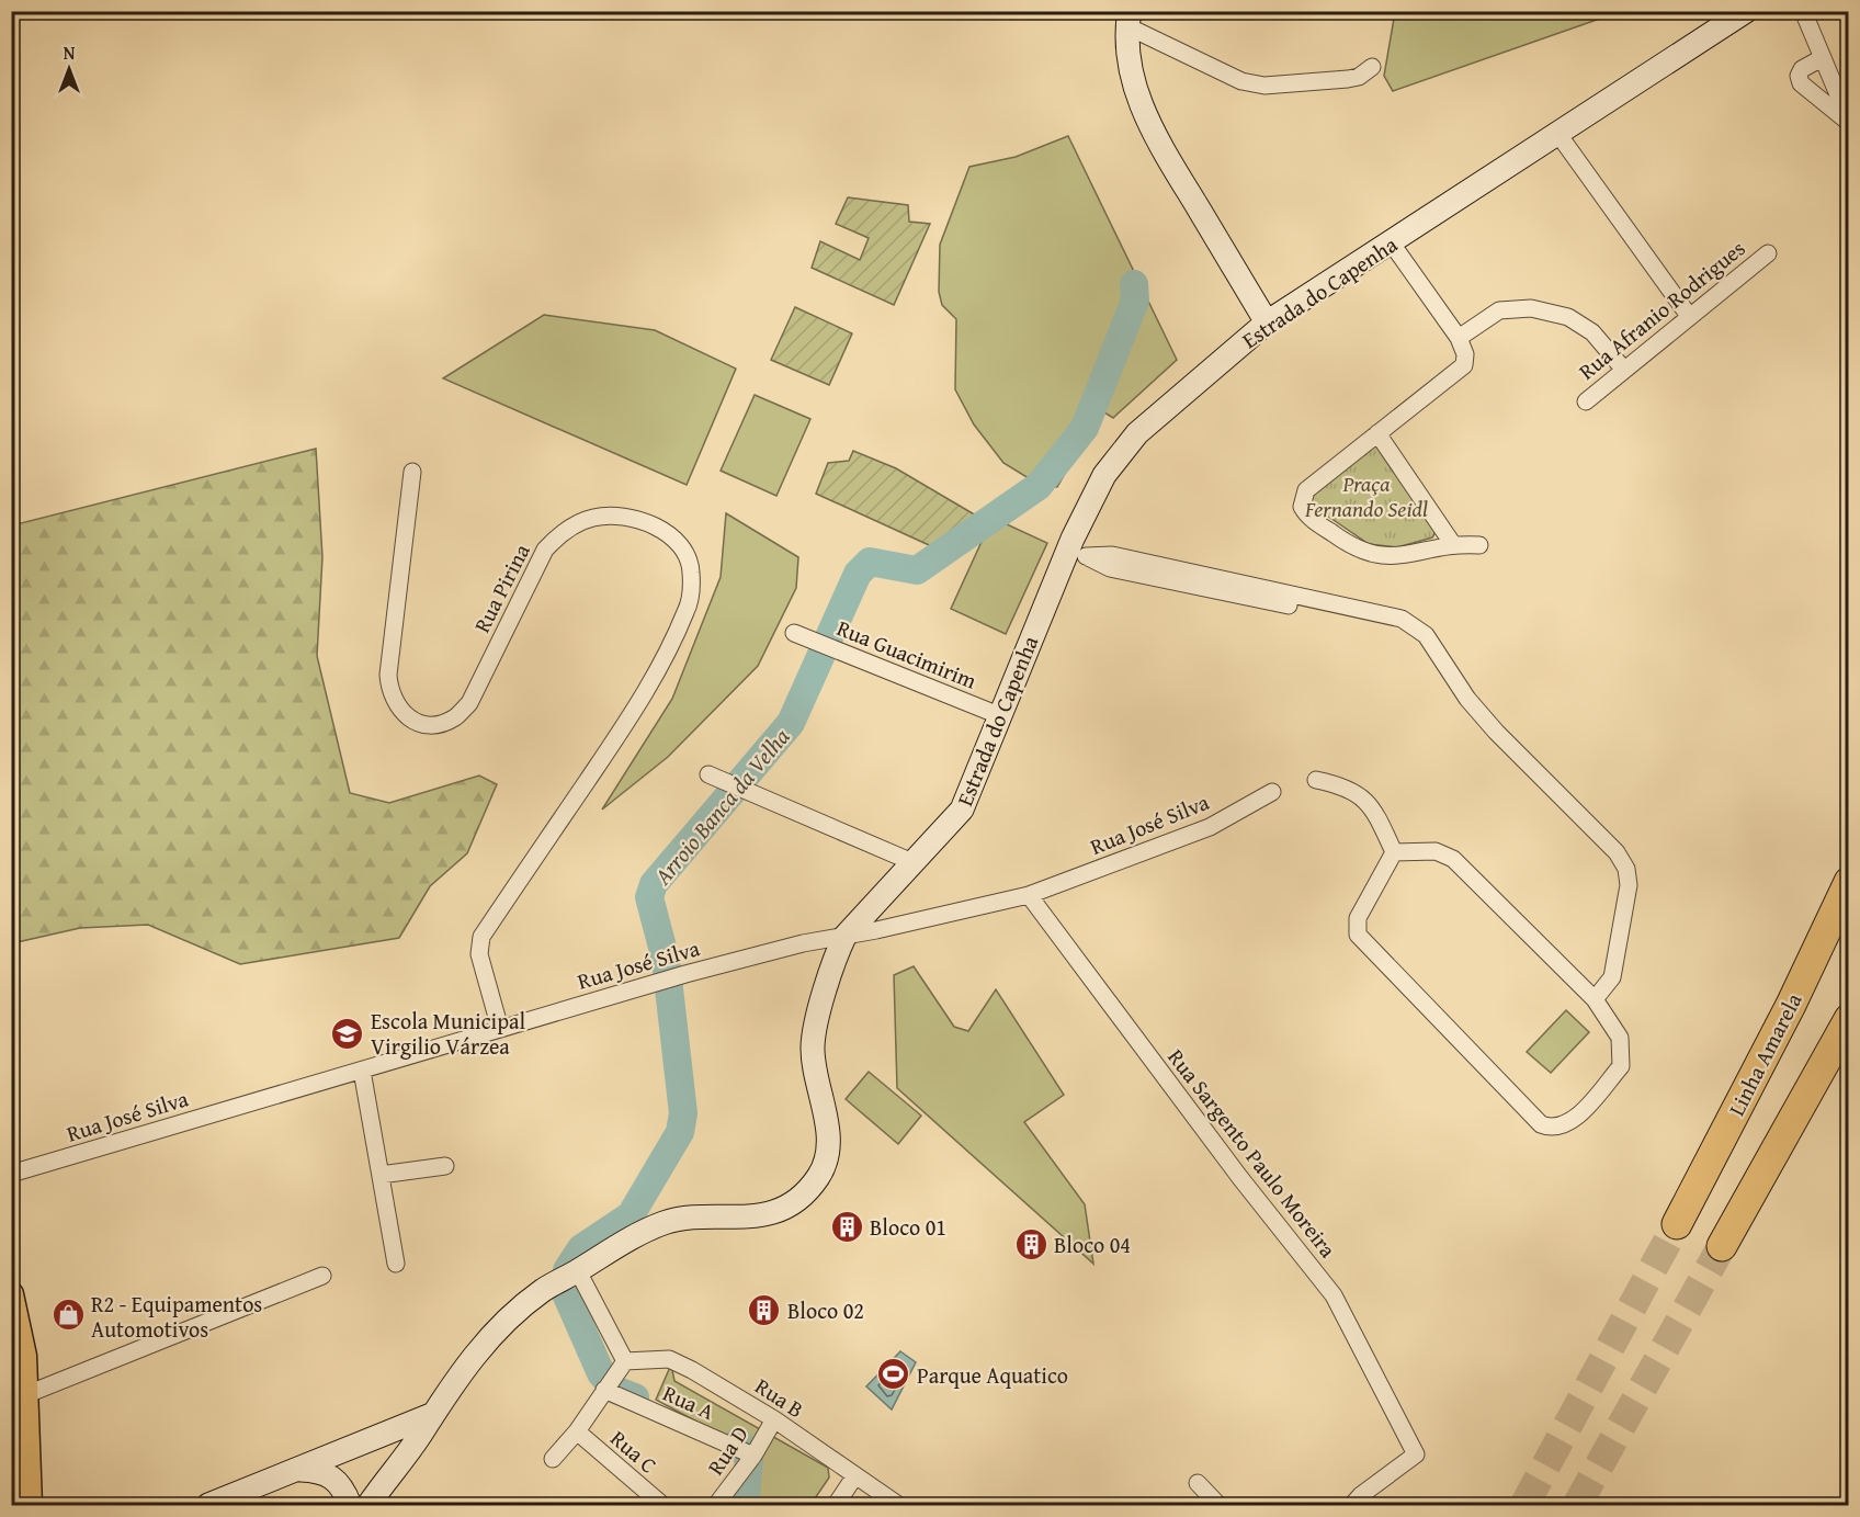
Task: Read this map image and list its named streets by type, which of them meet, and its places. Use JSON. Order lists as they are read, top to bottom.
{
  "streets": {
    "highway": ["Linha Amarela"],
    "street": [
      "Estrada do Capenha",
      "Rua Afranio Rodrigues",
      "Rua Pirina",
      "Rua Guacimirim",
      "Rua José Silva",
      "Rua Sargento Paulo Moreira",
      "Rua B",
      "Rua A",
      "Rua D",
      "Rua C"
    ]
  },
  "crossings": [
    ["Estrada do Capenha", "Rua Guacimirim"],
    ["Estrada do Capenha", "Rua José Silva"],
    ["Rua Pirina", "Rua José Silva"],
    ["Rua José Silva", "Rua Sargento Paulo Moreira"],
    ["Rua B", "Rua D"],
    ["Rua A", "Rua D"]
  ],
  "water": ["Arroio Banca da Velha"],
  "parks": ["Praça Fernando Seidl"],
  "places": {
    "school or university": ["Escola Municipal Virgilio Várzea"],
    "building": ["Bloco 01", "Bloco 04", "Bloco 02"],
    "shop": ["R2 - Equipamentos Automotivos"],
    "sports": ["Parque Aquatico"]
  },
  "north": "top"
}
